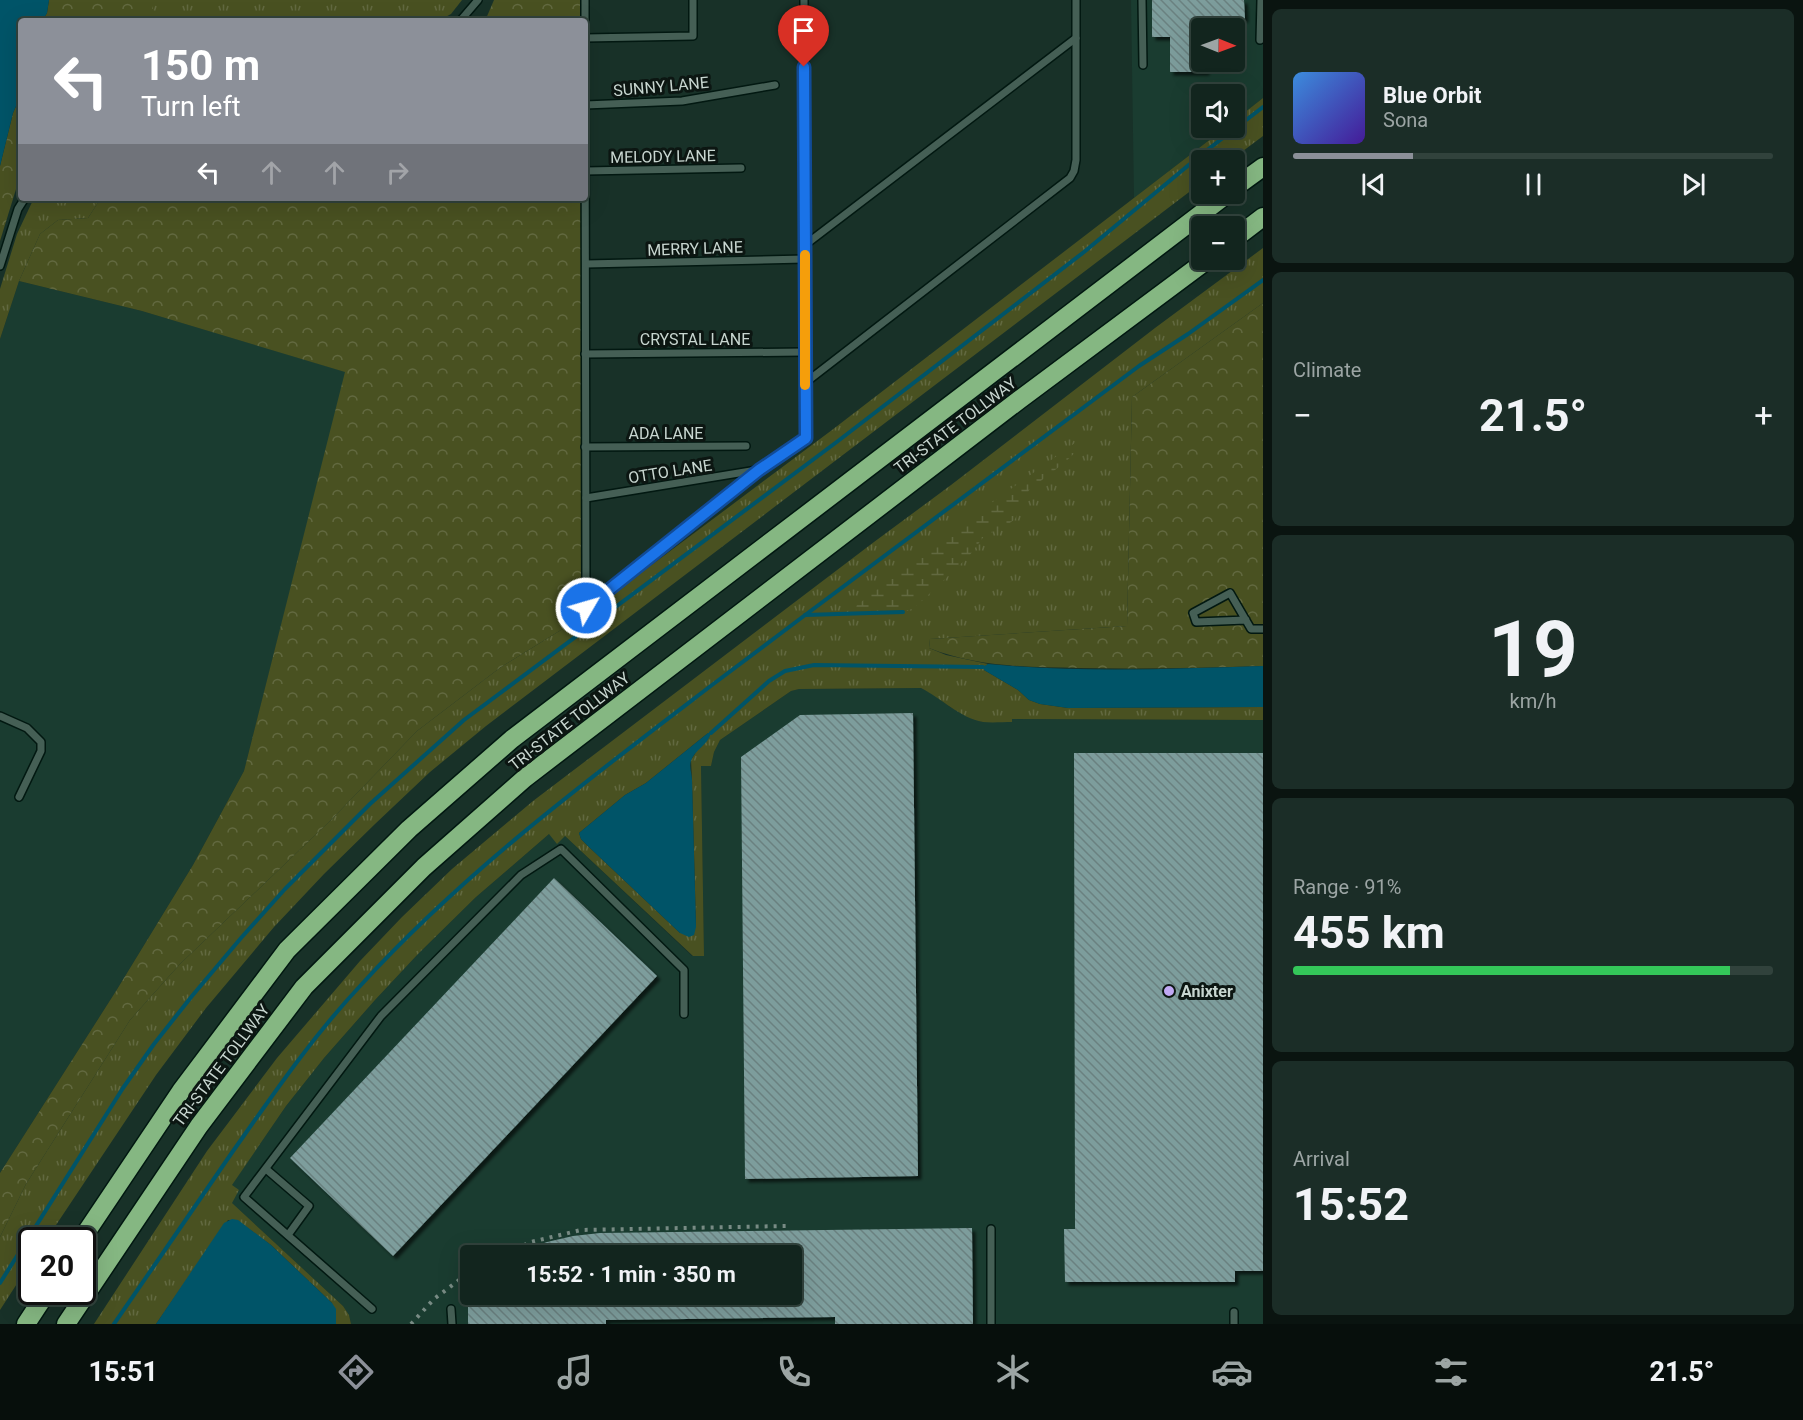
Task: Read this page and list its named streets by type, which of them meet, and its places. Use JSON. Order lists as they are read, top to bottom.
{
  "streets": {
    "highway": ["TRI-STATE TOLLWAY"],
    "lane": [
      "SUNNY LANE",
      "MELODY LANE",
      "MERRY LANE",
      "CRYSTAL LANE",
      "ADA LANE",
      "OTTO LANE"
    ]
  },
  "places": ["Anixter"],
  "north": "right",
  "page": {
    "map_buttons": ["+", "−"],
    "turn": ["150 m", "Turn left"],
    "song": ["Blue Orbit", "Sona"],
    "tile": [
      "Climate",
      ["19", "km/h"],
      ["Range · 91%", "455 km"],
      ["Arrival", "15:52"]
    ],
    "heat": ["−", "21.5°", "+"],
    "limit": "20",
    "trip": "15:52 · 1 min · 350 m",
    "tabs": ["15:51", "21.5°"]
  }
}
